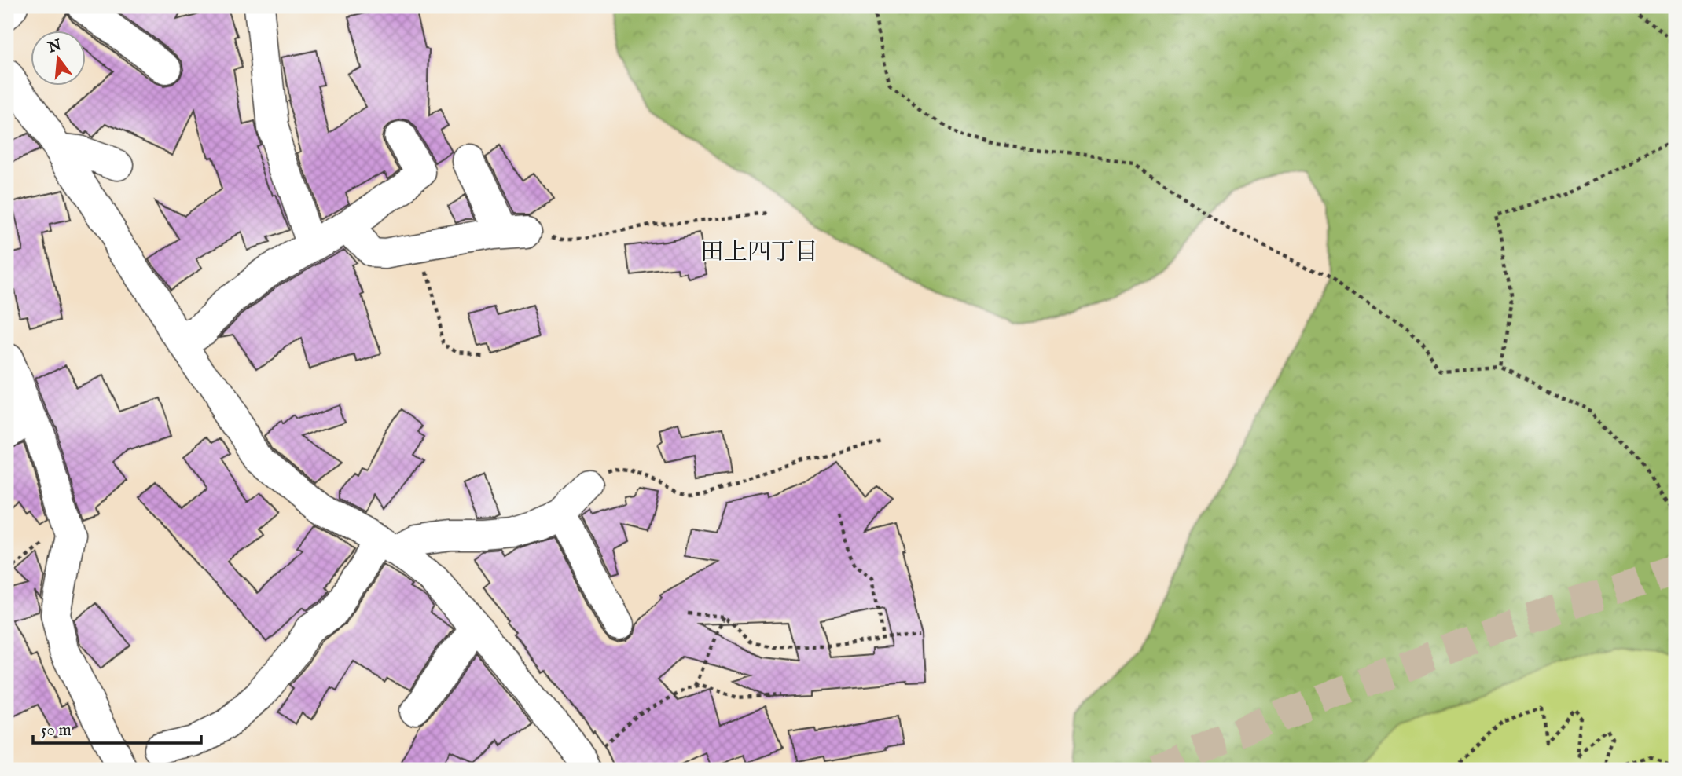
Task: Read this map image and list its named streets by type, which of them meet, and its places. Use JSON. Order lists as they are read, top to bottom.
{
  "districts": ["田上四丁目"],
  "scale_bar": "50 m",
  "north": "top"
}
